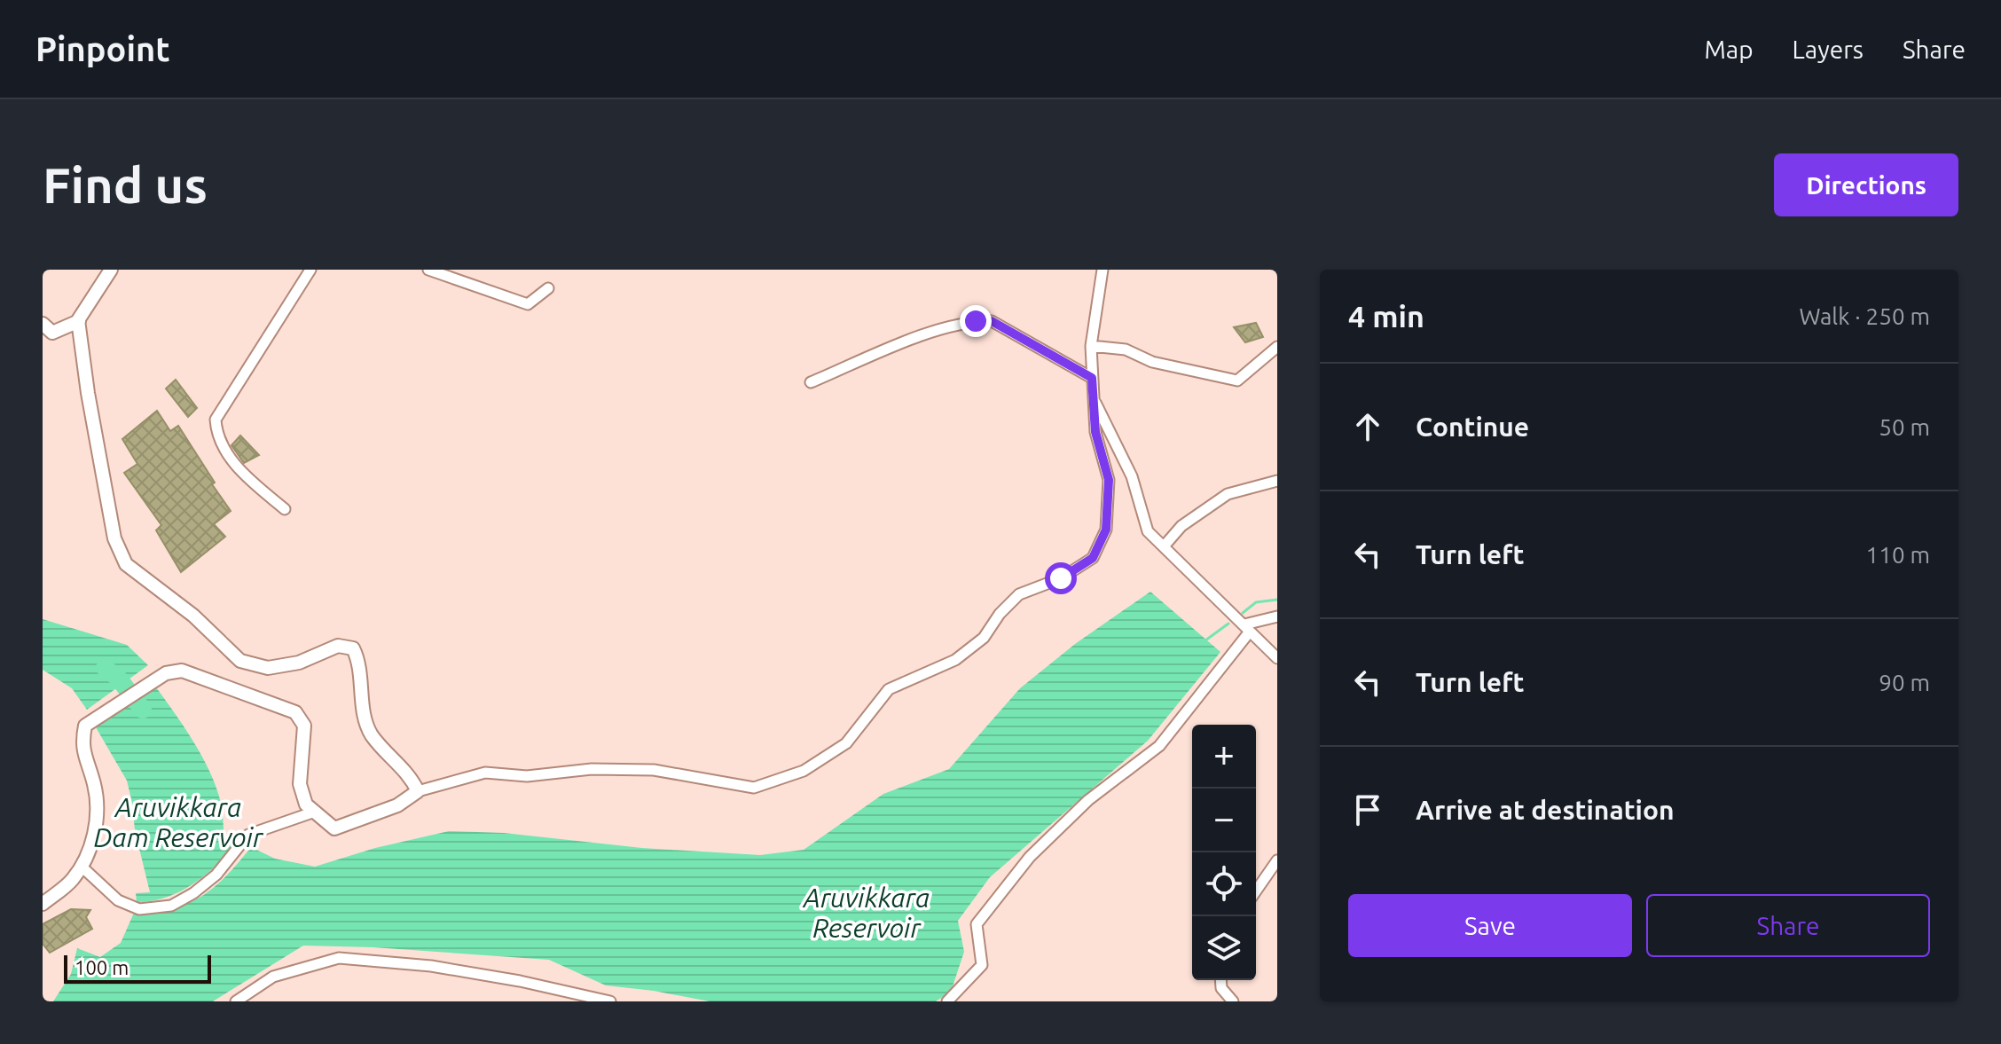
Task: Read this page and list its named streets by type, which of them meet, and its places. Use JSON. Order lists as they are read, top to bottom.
{
  "water": ["Aruvikkara Dam Reservoir", "Aruvikkara Reservoir"],
  "scale_bar": "100 m",
  "page": {
    "header": "Pinpoint",
    "nav": ["Map", "Layers", "Share"],
    "buttons": [
      "Directions",
      ["Save", "Share"]
    ],
    "title": "Find us",
    "heading": ["4 min", "Walk · 250 m"],
    "list": [
      ["Continue", "50 m"],
      ["Turn left", "110 m"],
      ["Turn left", "90 m"],
      "Arrive at destination"
    ],
    "map_buttons": ["+", "−"],
    "scale": "100 m"
  }
}
